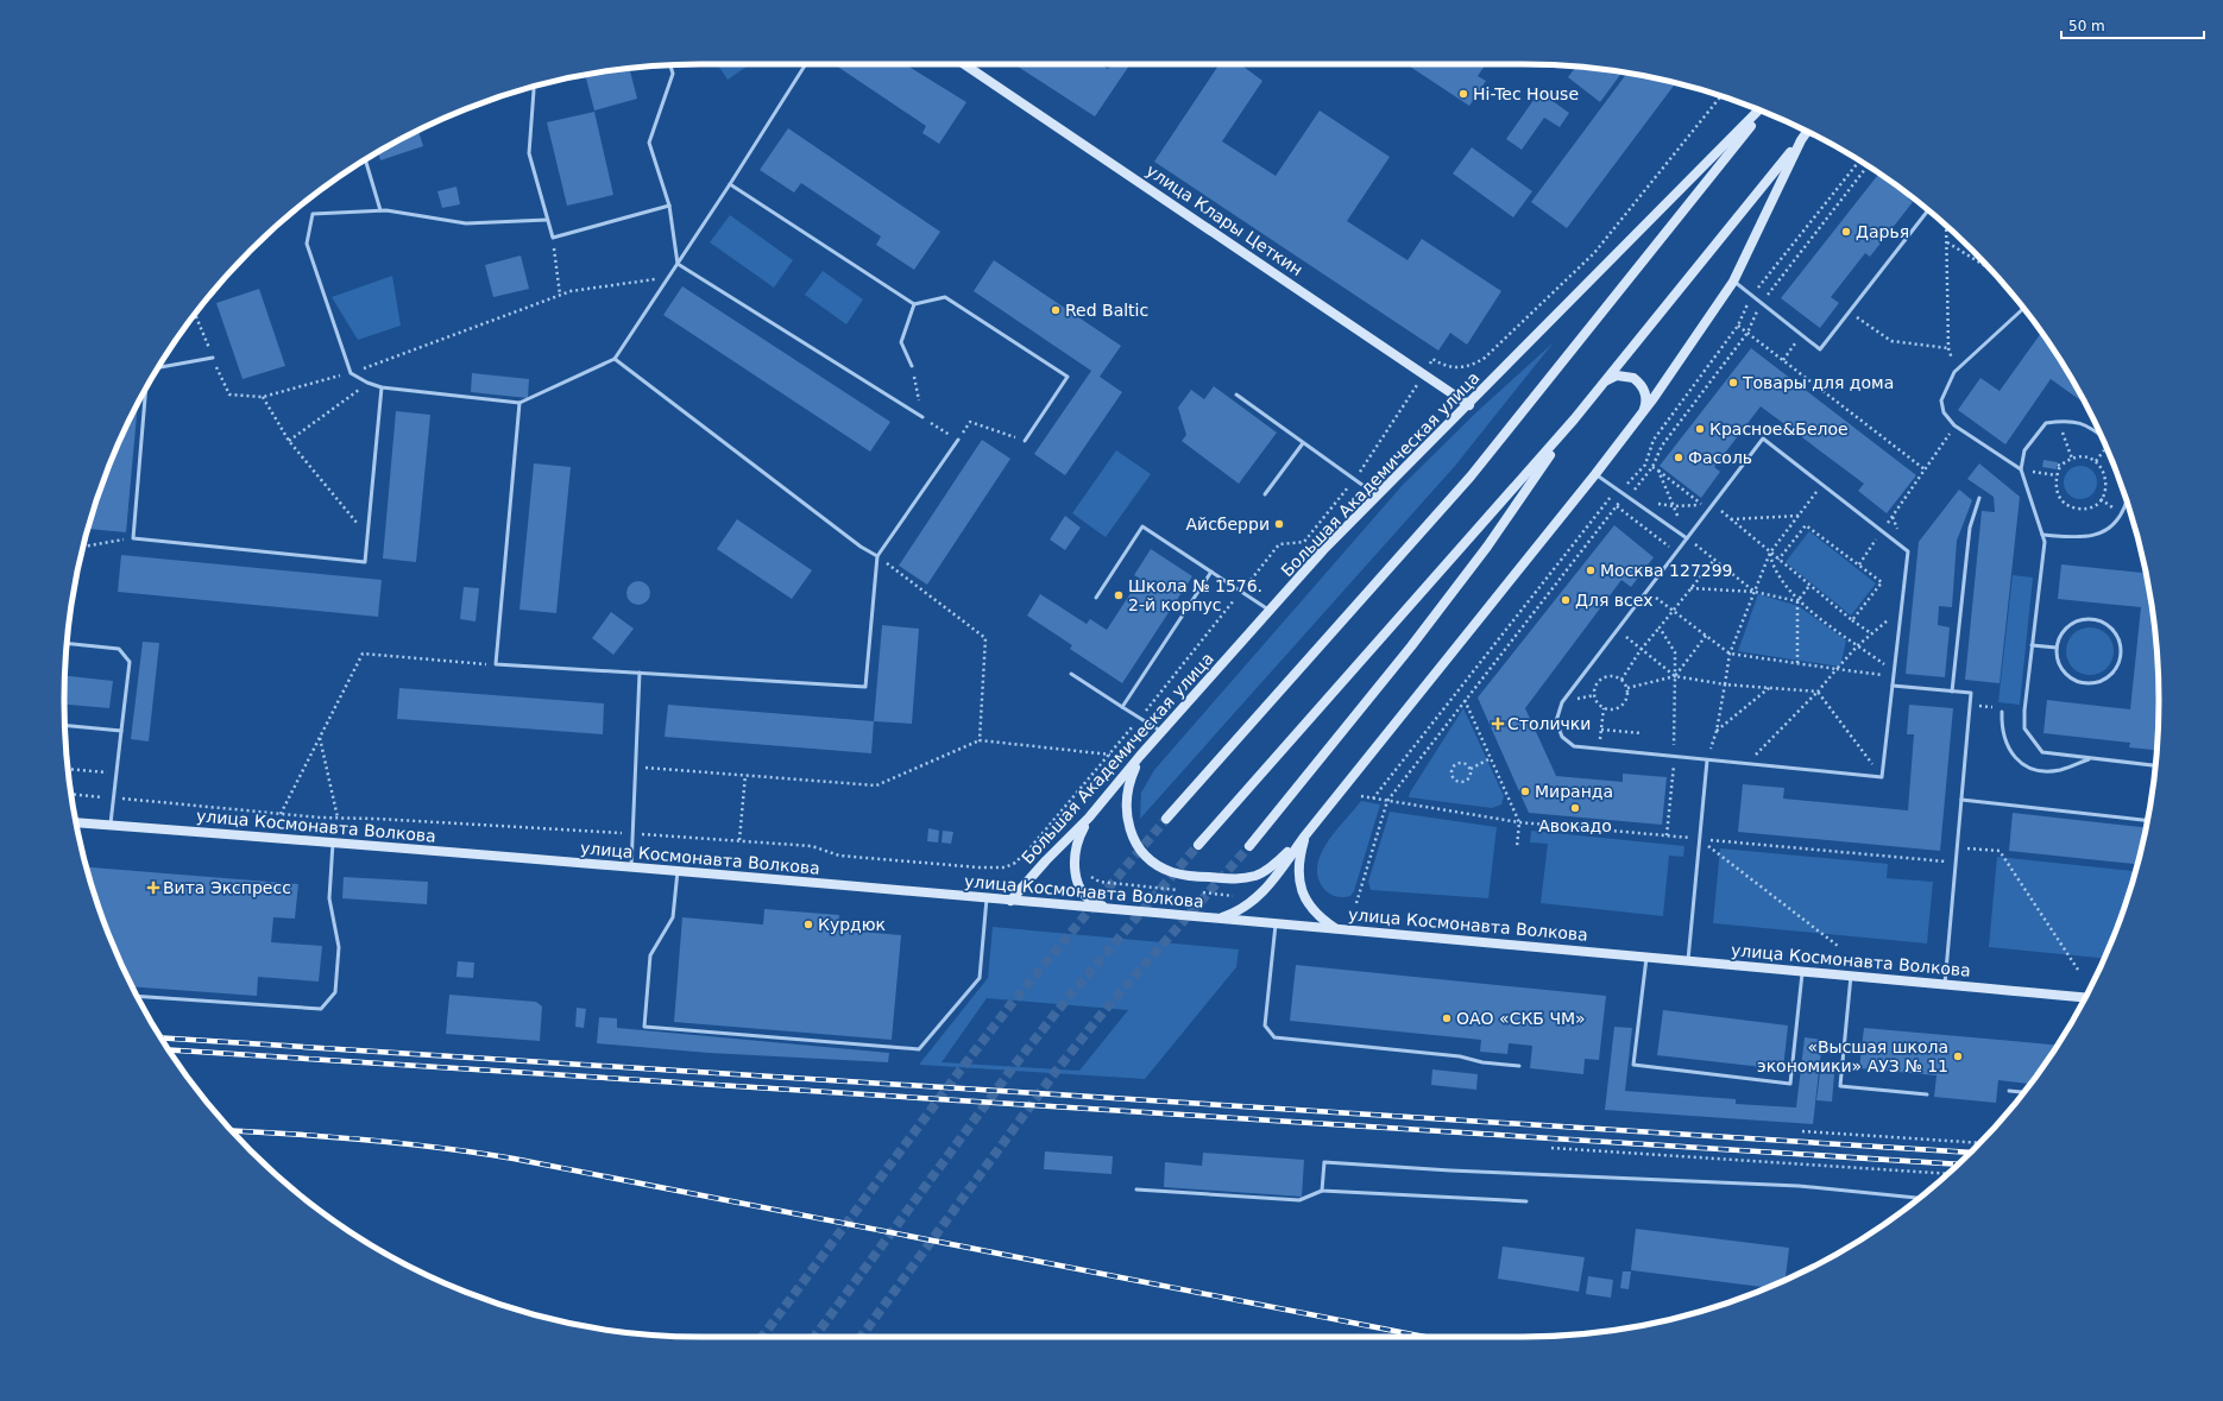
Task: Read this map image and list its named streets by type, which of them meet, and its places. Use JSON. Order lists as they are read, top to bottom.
{
  "streets": {
    "main road": ["улица Клары Цеткин", "Большая Академическая улица", "улица Космонавта Волкова"]
  },
  "crossings": [
    ["улица Клары Цеткин", "Большая Академическая улица"],
    ["Большая Академическая улица", "улица Космонавта Волкова"]
  ],
  "places": {
    "other": [
      "Hi-Tec House",
      "Дарья",
      "Red Baltic",
      "Товары для дома",
      "Красное&Белое",
      "Фасоль",
      "Айсберри",
      "Москва 127299",
      "Школа № 1576. 2-й корпус",
      "Для всех",
      "Миранда",
      "Авокадо",
      "Курдюк",
      "ОАО «СКБ ЧМ»",
      "«Высшая школа экономики» АУЗ № 11"
    ],
    "health": ["Столички", "Вита Экспресс"]
  },
  "scale_bar": "50 m"
}
